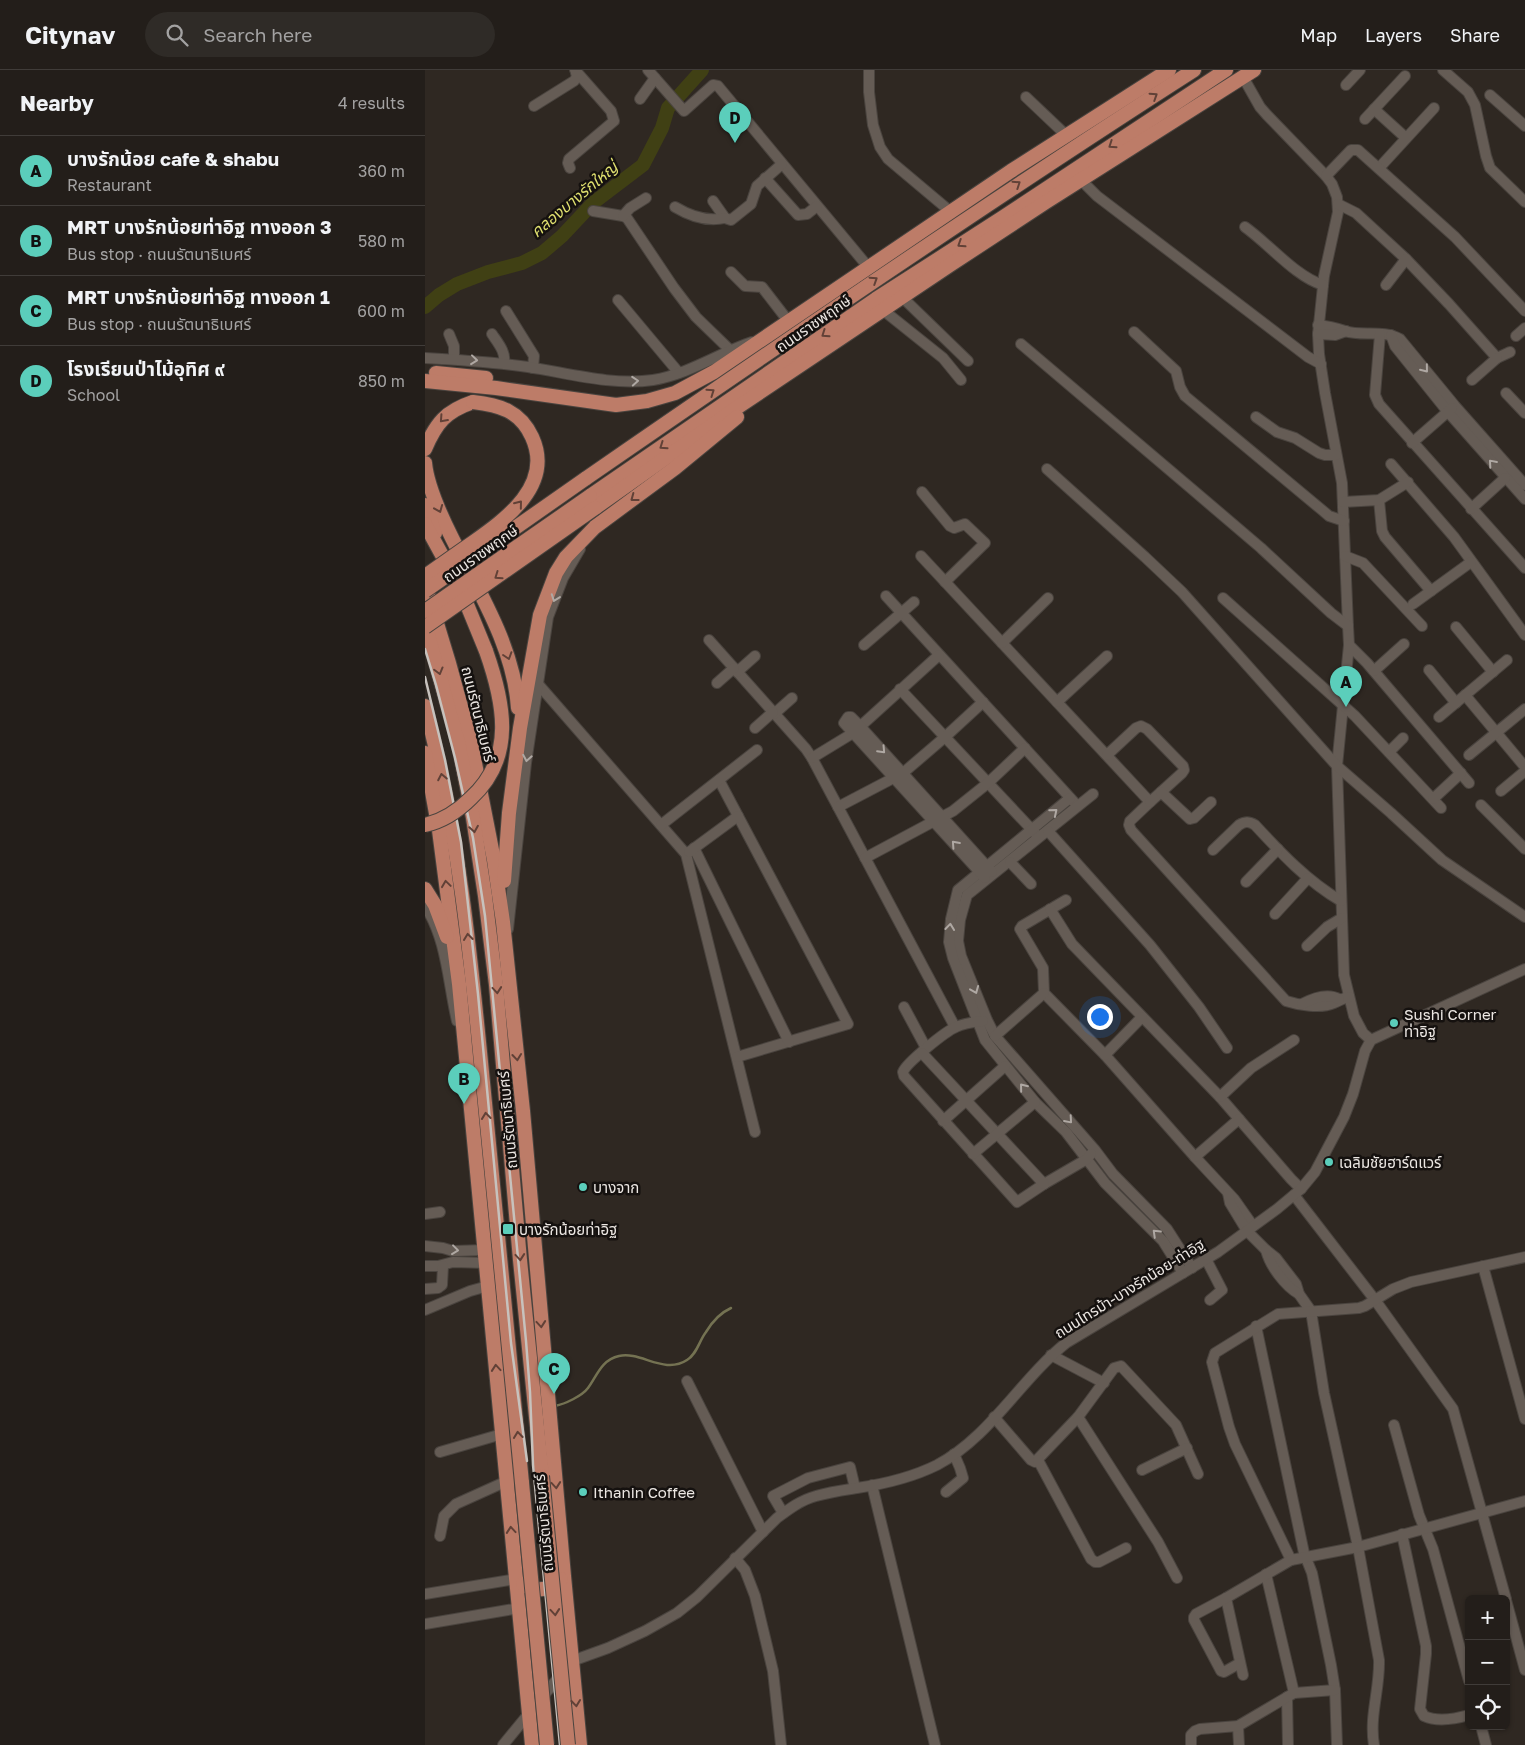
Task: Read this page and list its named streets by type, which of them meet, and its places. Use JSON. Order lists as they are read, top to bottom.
{
  "streets": {
    "main road": ["ถนนราชพฤกษ์", "ถนนรัตนาธิเบศร์"],
    "street": ["ถนนไทรม้า-บางรักน้อย-ท่าอิฐ"]
  },
  "crossings": [
    ["ถนนรัตนาธิเบศร์", "ถนนไทรม้า-บางรักน้อย-ท่าอิฐ"]
  ],
  "water": ["คลองบางรักใหญ่"],
  "places": {
    "other": [
      "Sushi Corner ท่าอิฐ",
      "เฉลิมชัยฮาร์ดแวร์",
      "บางจาก",
      "Ithanin Coffee"
    ],
    "transit": ["บางรักน้อยท่าอิฐ"]
  },
  "page": {
    "header": "Citynav",
    "search": "Search here",
    "nav": ["Map", "Layers", "Share"],
    "heading": ["Nearby", "4 results"],
    "pins": [
      "D",
      "A",
      "B",
      "C"
    ],
    "list": [
      {
        "mark": "A",
        "name": "บางรักน้อย cafe & shabu",
        "note": "Restaurant",
        "value": "360 m"
      },
      {
        "mark": "B",
        "name": "MRT บางรักน้อยท่าอิฐ ทางออก 3",
        "note": "Bus stop · ถนนรัตนาธิเบศร์",
        "value": "580 m"
      },
      {
        "mark": "C",
        "name": "MRT บางรักน้อยท่าอิฐ ทางออก 1",
        "note": "Bus stop · ถนนรัตนาธิเบศร์",
        "value": "600 m"
      },
      {
        "mark": "D",
        "name": "โรงเรียนป่าไม้อุทิศ ๙",
        "note": "School",
        "value": "850 m"
      }
    ],
    "map_buttons": ["+", "−"]
  }
}
